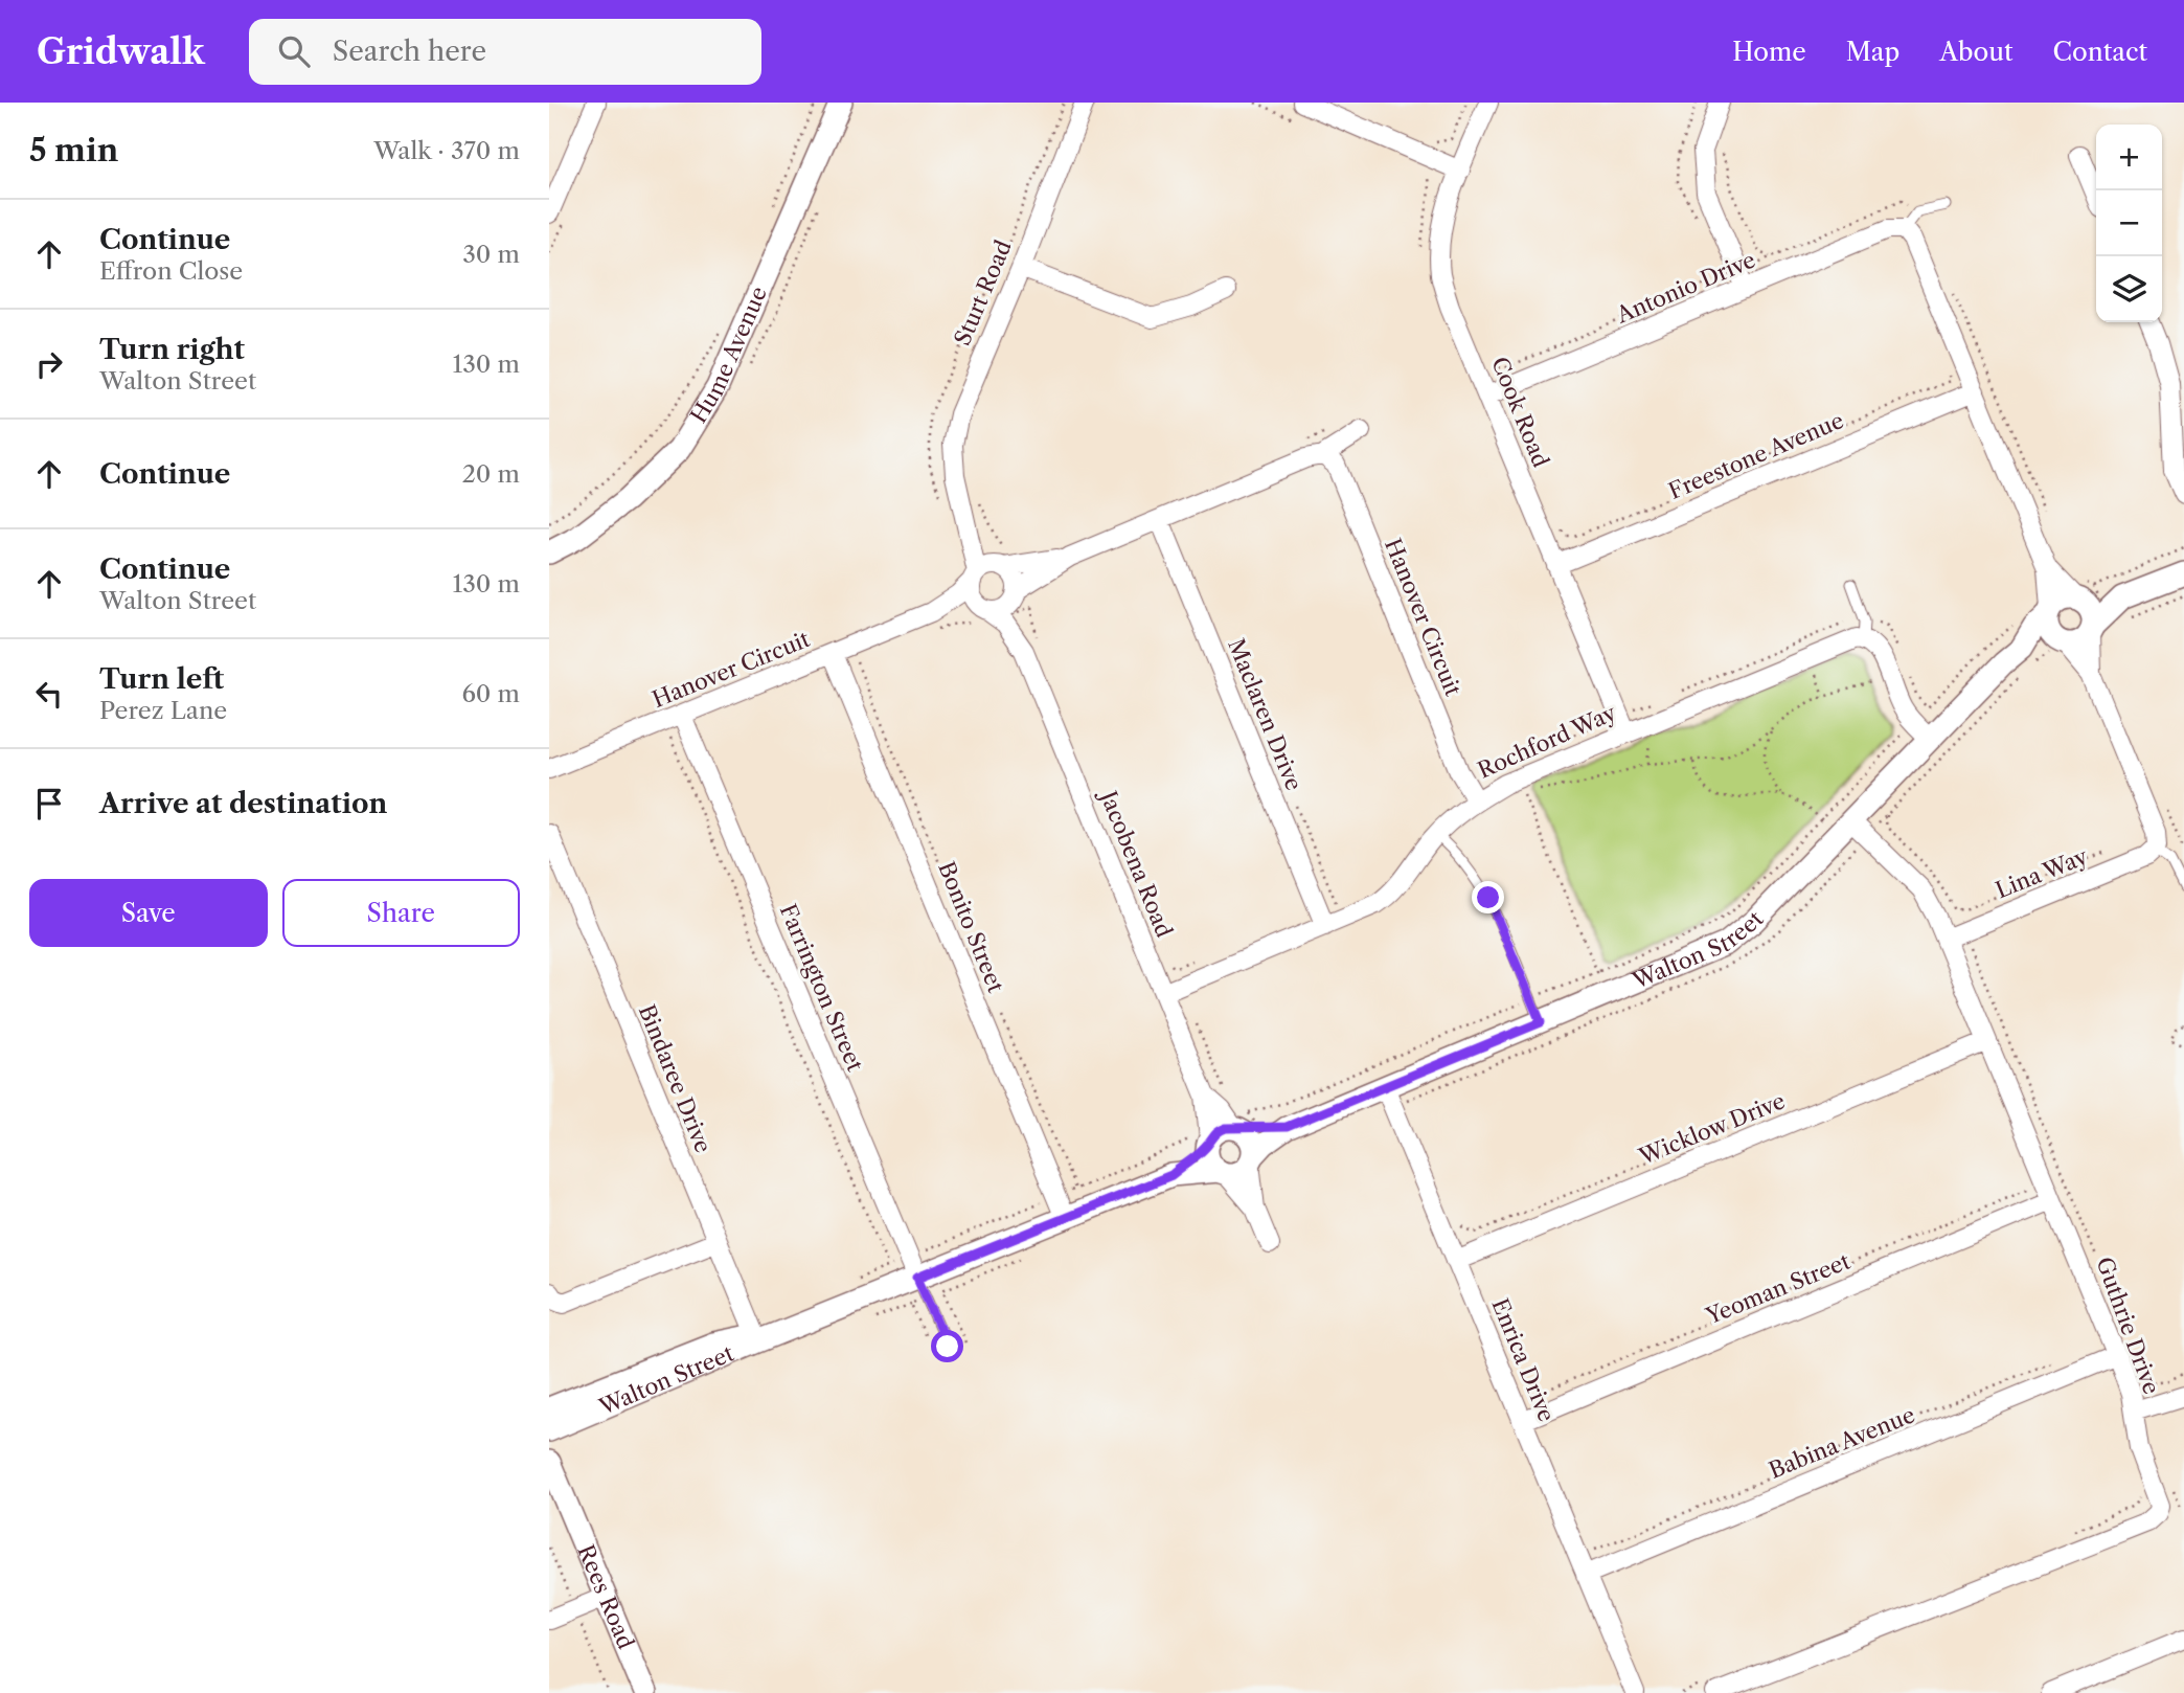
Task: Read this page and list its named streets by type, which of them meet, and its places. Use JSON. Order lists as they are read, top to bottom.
{
  "streets": {
    "street": [
      "Antonio Drive",
      "Sturt Road",
      "Hume Avenue",
      "Cook Road",
      "Freestone Avenue",
      "Hanover Circuit",
      "Maclaren Drive",
      "Rochford Way",
      "Jacobena Road",
      "Lina Way",
      "Bonito Street",
      "Walton Street",
      "Farrington Street",
      "Bindaree Drive",
      "Wicklow Drive",
      "Yeoman Street",
      "Guthrie Drive",
      "Enrica Drive",
      "Babina Avenue",
      "Rees Road"
    ]
  },
  "crossings": [
    ["Antonio Drive", "Cook Road"],
    ["Sturt Road", "Jacobena Road"],
    ["Cook Road", "Freestone Avenue"],
    ["Cook Road", "Rochford Way"],
    ["Hanover Circuit", "Rochford Way"],
    ["Hanover Circuit", "Bonito Street"],
    ["Hanover Circuit", "Farrington Street"],
    ["Maclaren Drive", "Rochford Way"],
    ["Rochford Way", "Jacobena Road"],
    ["Jacobena Road", "Walton Street"],
    ["Lina Way", "Guthrie Drive"],
    ["Bonito Street", "Walton Street"],
    ["Walton Street", "Farrington Street"],
    ["Walton Street", "Bindaree Drive"],
    ["Walton Street", "Guthrie Drive"],
    ["Walton Street", "Enrica Drive"],
    ["Wicklow Drive", "Guthrie Drive"],
    ["Wicklow Drive", "Enrica Drive"],
    ["Yeoman Street", "Guthrie Drive"],
    ["Yeoman Street", "Enrica Drive"],
    ["Guthrie Drive", "Babina Avenue"],
    ["Enrica Drive", "Babina Avenue"]
  ],
  "page": {
    "header": "Gridwalk",
    "search": "Search here",
    "nav": [
      "Home",
      "Map",
      "About",
      "Contact"
    ],
    "heading": ["5 min", "Walk · 370 m"],
    "map_buttons": ["+", "−"],
    "list": [
      ["Continue", "Effron Close", "30 m"],
      ["Turn right", "Walton Street", "130 m"],
      ["Continue", "20 m"],
      ["Continue", "Walton Street", "130 m"],
      ["Turn left", "Perez Lane", "60 m"],
      "Arrive at destination"
    ],
    "buttons": ["Save", "Share"]
  }
}
